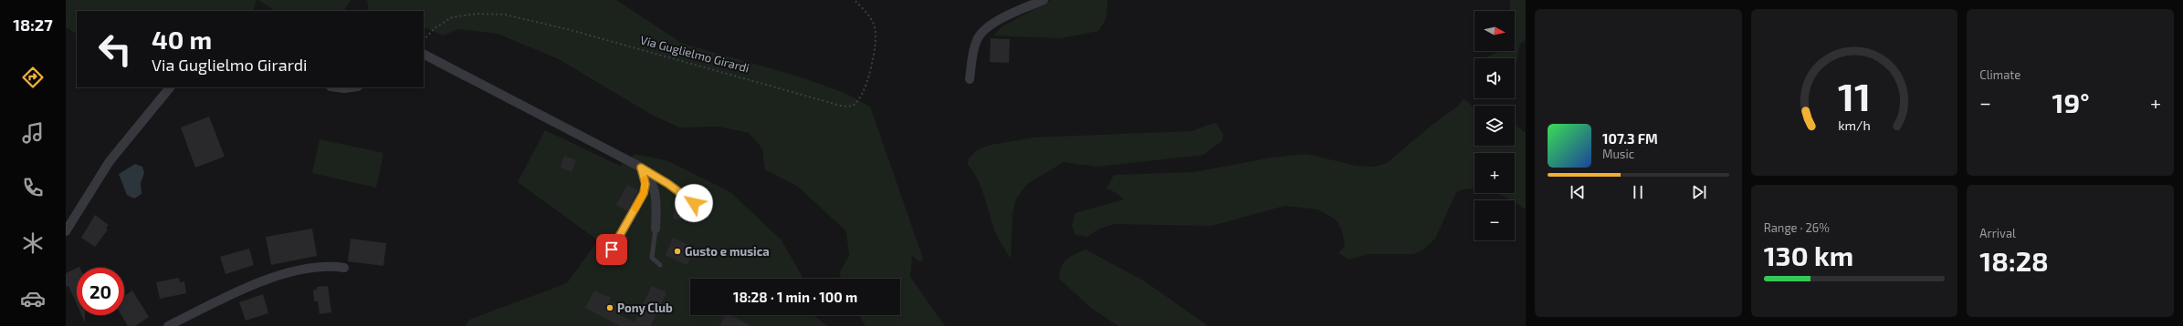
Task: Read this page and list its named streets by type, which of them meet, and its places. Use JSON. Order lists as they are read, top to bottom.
{
  "streets": {
    "path": ["Via Guglielmo Girardi"]
  },
  "places": ["Gusto e musica", "Pony Club"],
  "north": "right",
  "page": {
    "tabs": "18:27",
    "tile": [
      "Climate",
      ["Range · 26%", "130 km"],
      ["Arrival", "18:28"]
    ],
    "map_buttons": ["+", "−"],
    "turn": ["40 m", "Via Guglielmo Girardi"],
    "heat": ["−", "19°", "+"],
    "song": ["107.3 FM", "Music"],
    "limit": "20",
    "trip": "18:28 · 1 min · 100 m",
    "gauge": ["11", "km/h"]
  }
}
